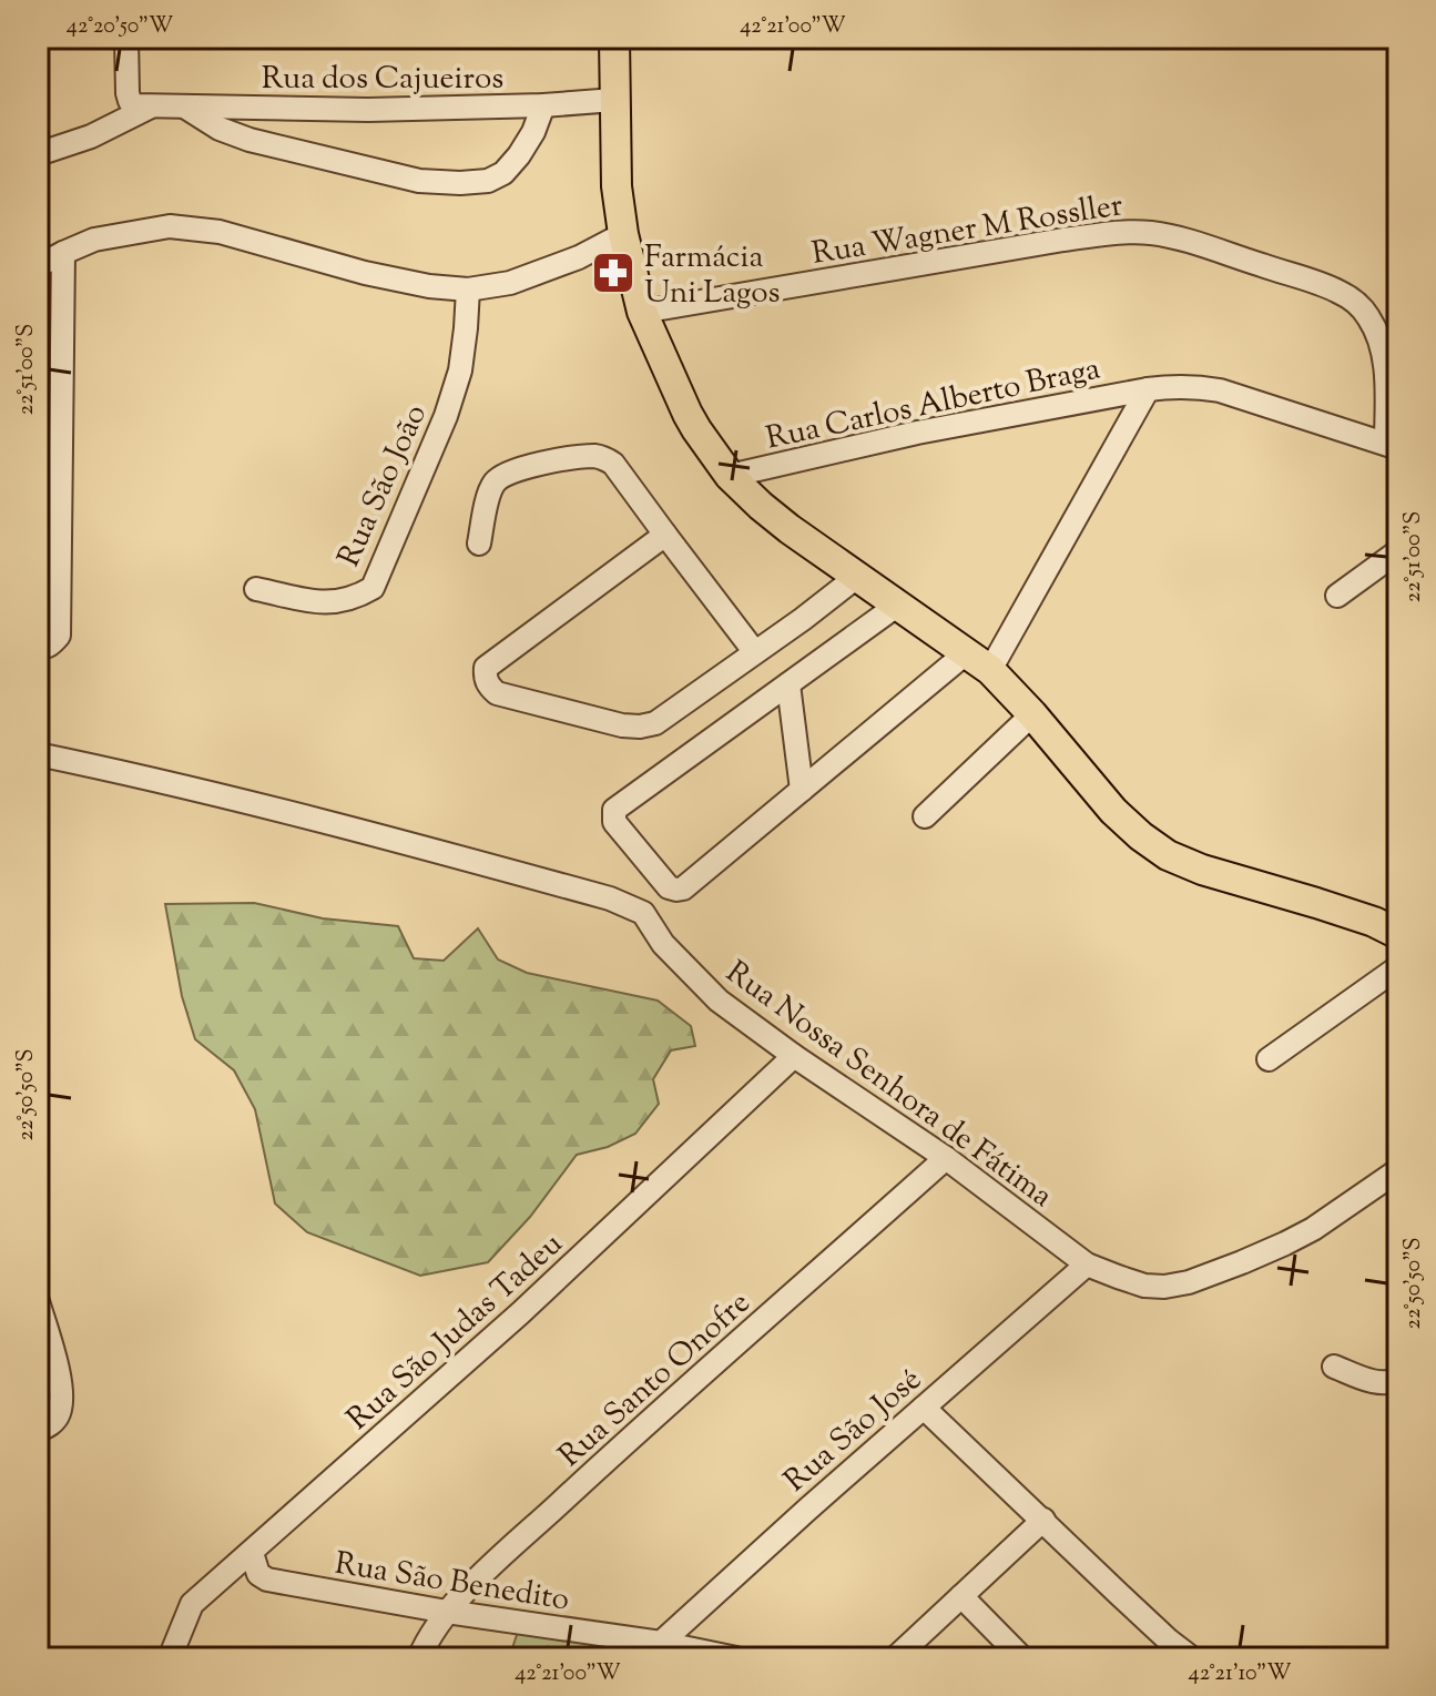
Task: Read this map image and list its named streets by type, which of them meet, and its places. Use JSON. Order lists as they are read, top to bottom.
{
  "streets": {
    "street": [
      "Rua dos Cajueiros",
      "Rua Wagner M Rossller",
      "Rua Carlos Alberto Braga",
      "Rua São João",
      "Rua Nossa Senhora de Fátima",
      "Rua São Judas Tadeu",
      "Rua Santo Onofre",
      "Rua São José",
      "Rua São Benedito"
    ]
  },
  "crossings": [
    ["Rua Wagner M Rossller", "Rua Carlos Alberto Braga"],
    ["Rua Nossa Senhora de Fátima", "Rua São Judas Tadeu"],
    ["Rua Nossa Senhora de Fátima", "Rua Santo Onofre"],
    ["Rua Nossa Senhora de Fátima", "Rua São José"],
    ["Rua São Judas Tadeu", "Rua São Benedito"],
    ["Rua Santo Onofre", "Rua São Benedito"],
    ["Rua São José", "Rua São Benedito"]
  ],
  "places": {
    "pharmacy": ["Farmácia Uni Lagos"]
  },
  "coordinates": [
    "42°20'50\"W",
    "42°21'00\"W",
    "22°51'00\"S",
    "22°50'50\"S",
    "42°21'10\"W"
  ]
}
